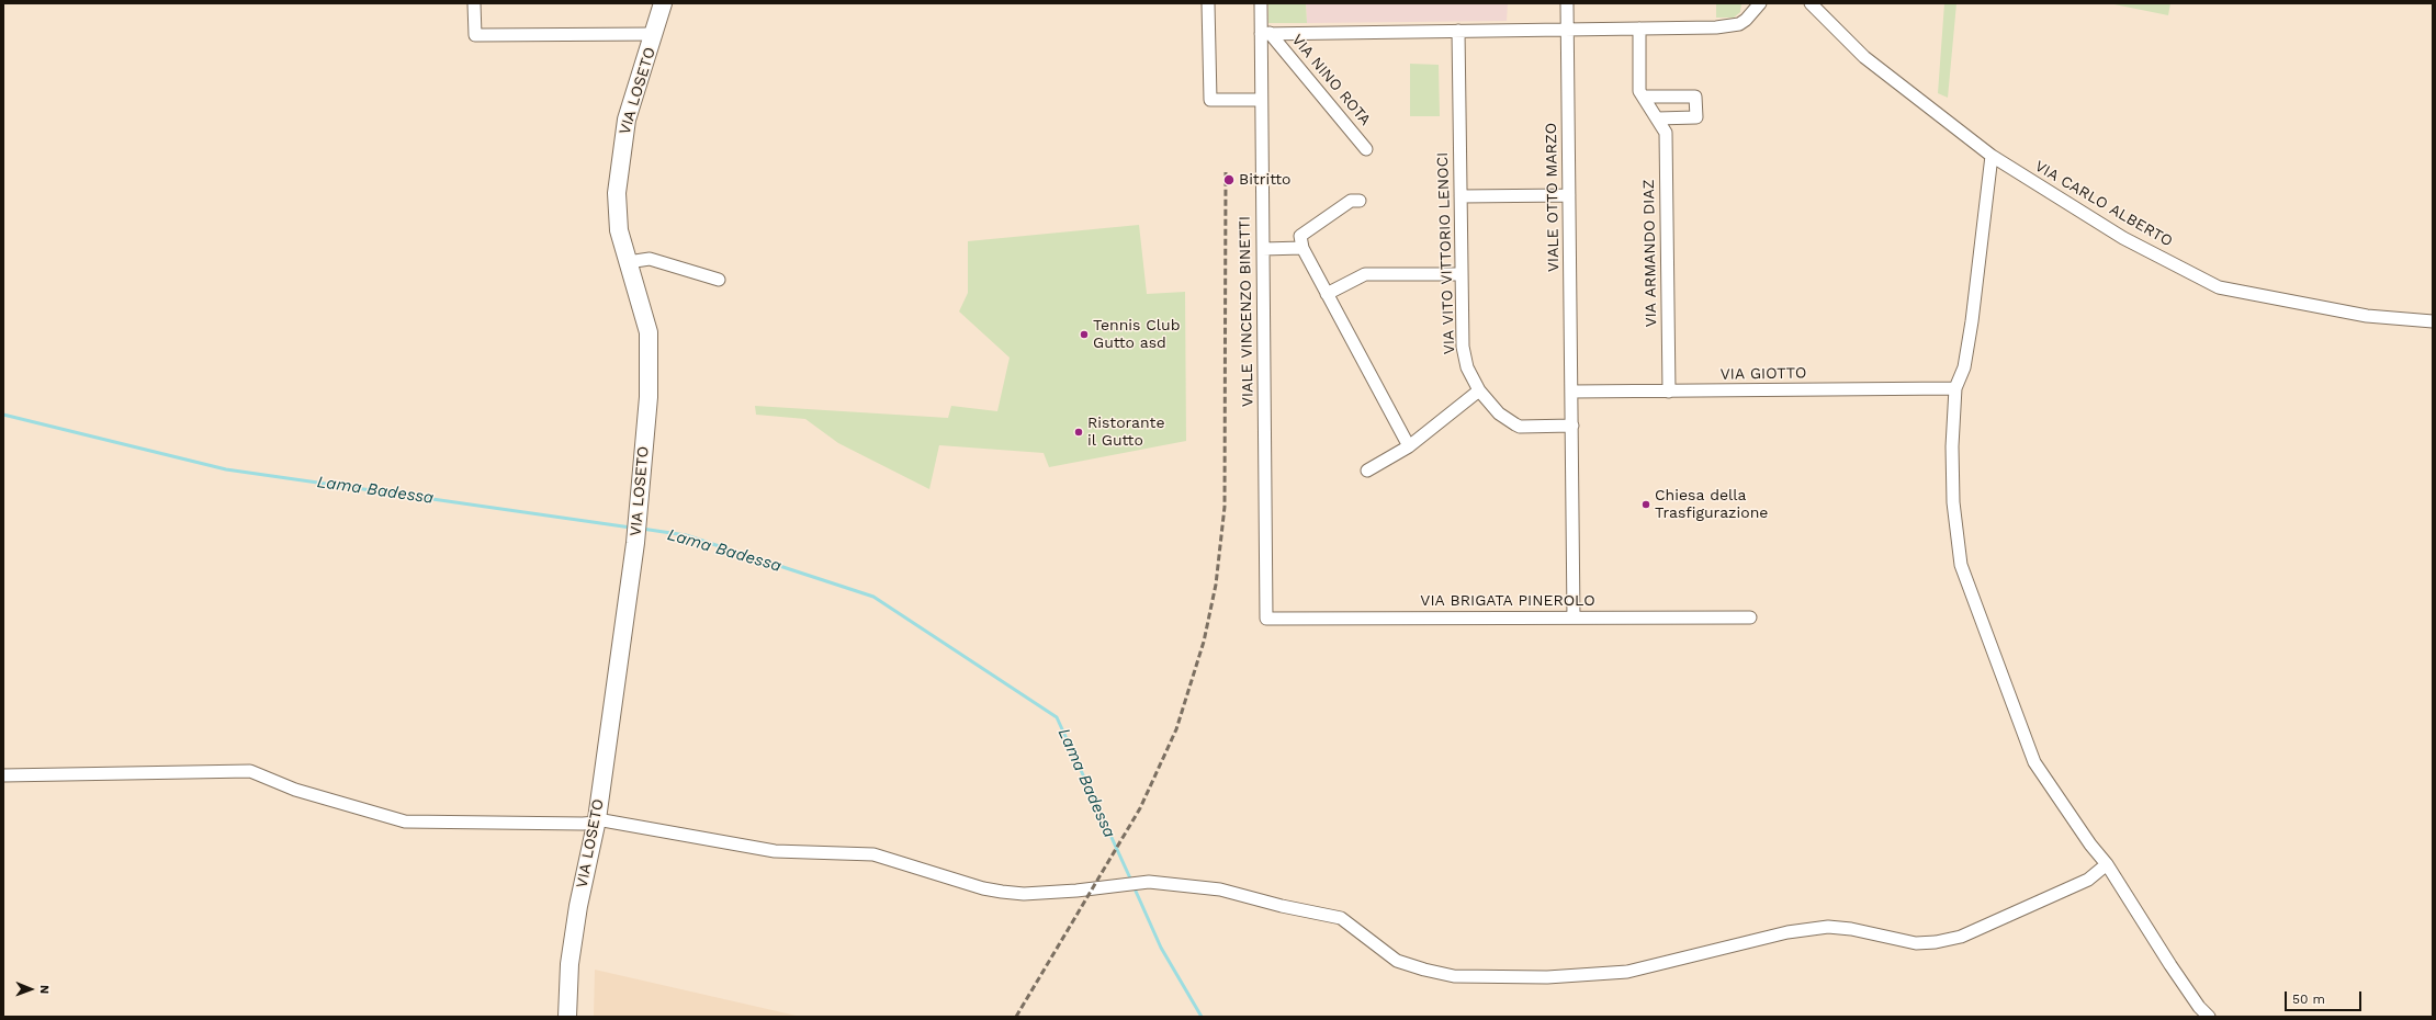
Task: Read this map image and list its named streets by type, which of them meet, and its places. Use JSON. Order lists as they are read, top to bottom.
{
  "streets": {
    "main road": ["VIA LOSETO"],
    "street": [
      "VIA NINO ROTA",
      "VIALE OTTO MARZO",
      "VIA CARLO ALBERTO",
      "VIA VITO VITTORIO LENOCI",
      "VIA ARMANDO DIAZ",
      "VIALE VINCENZO BINETTI",
      "VIA GIOTTO",
      "VIA BRIGATA PINEROLO"
    ]
  },
  "crossings": [
    ["VIA NINO ROTA", "VIALE VINCENZO BINETTI"],
    ["VIALE OTTO MARZO", "VIA VITO VITTORIO LENOCI"],
    ["VIALE OTTO MARZO", "VIA GIOTTO"],
    ["VIALE OTTO MARZO", "VIA BRIGATA PINEROLO"],
    ["VIA ARMANDO DIAZ", "VIA GIOTTO"],
    ["VIALE VINCENZO BINETTI", "VIA BRIGATA PINEROLO"]
  ],
  "water": ["Lama Badessa"],
  "places": [
    "Bitritto",
    "Tennis Club Gutto asd",
    "Ristorante il Gutto",
    "Chiesa della Trasfigurazione"
  ],
  "scale_bar": "50 m",
  "north": "right"
}
